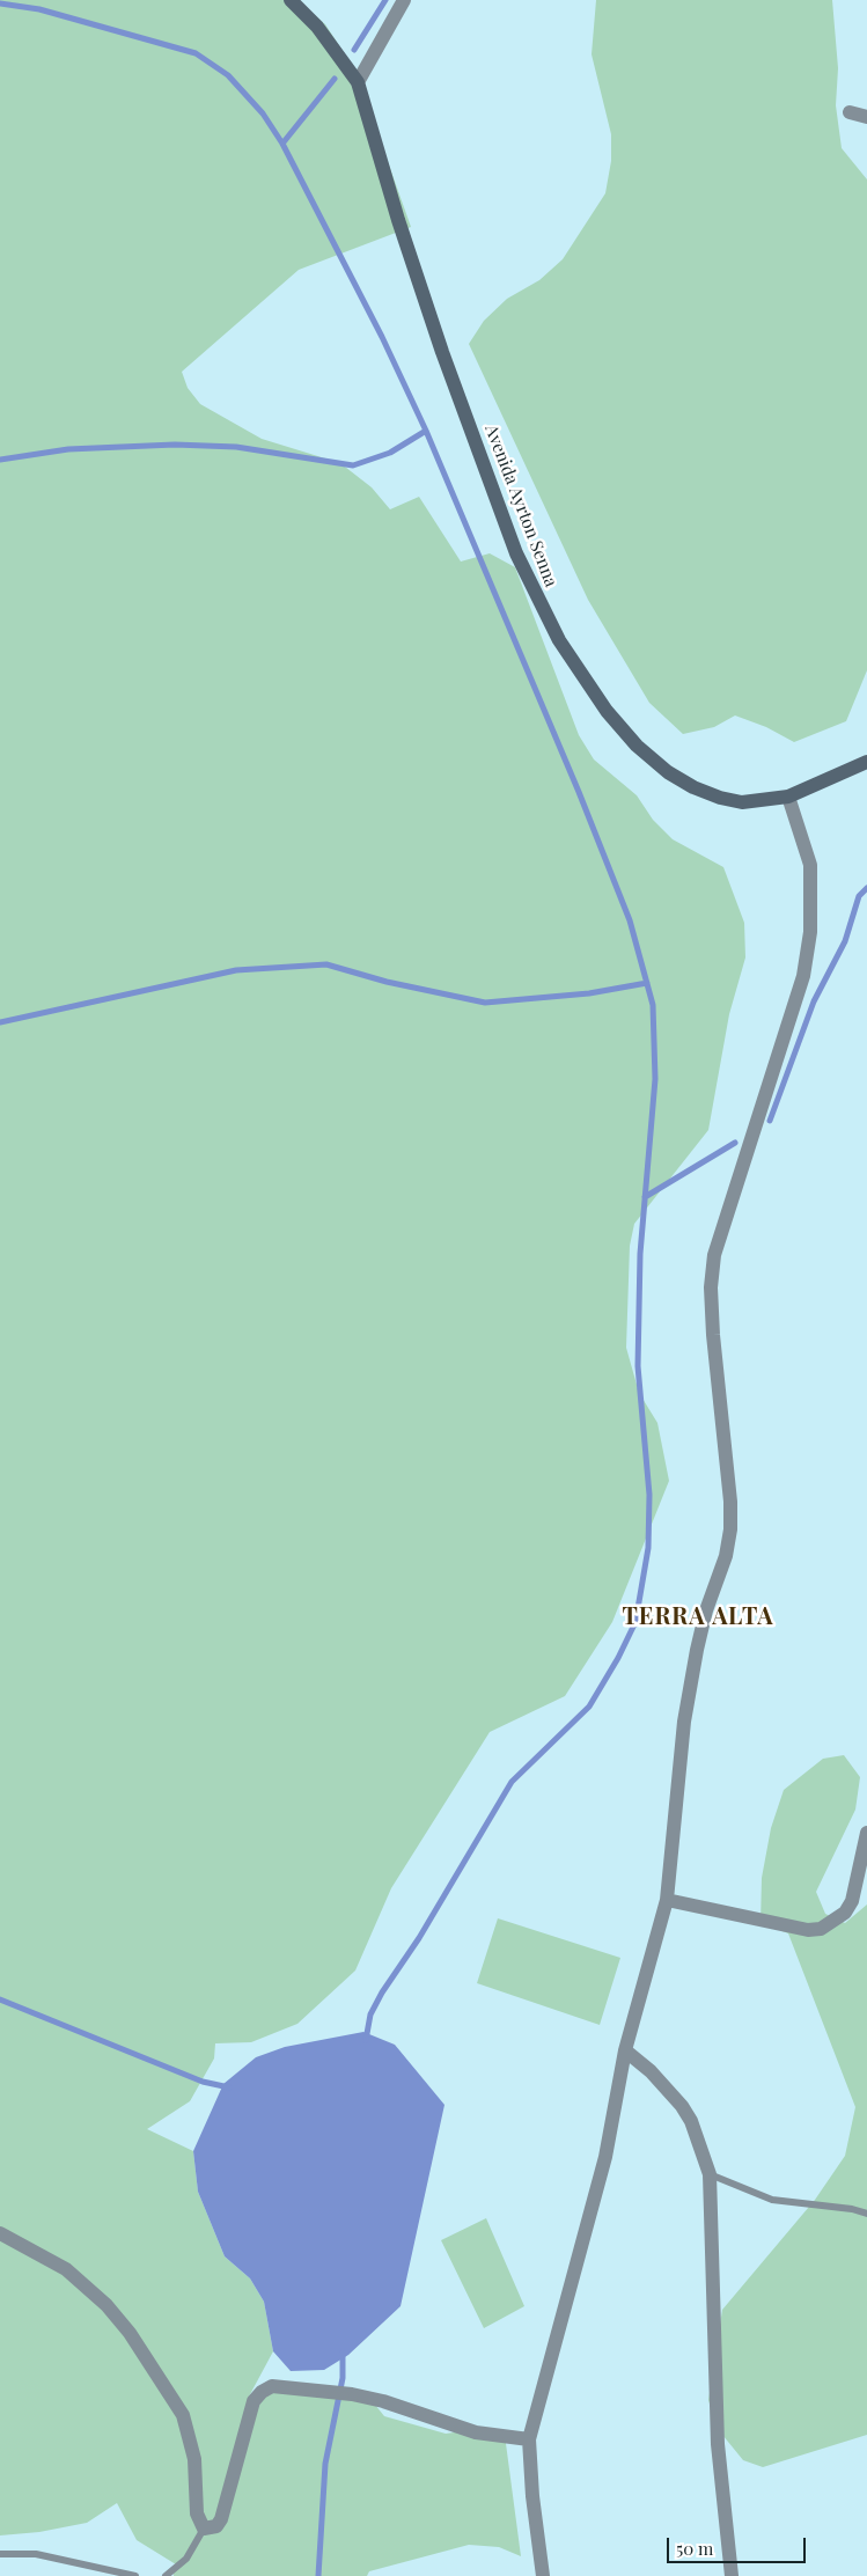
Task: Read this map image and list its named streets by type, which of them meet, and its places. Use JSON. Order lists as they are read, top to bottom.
{
  "streets": {
    "street": ["Avenida Ayrton Senna"]
  },
  "districts": ["TERRA ALTA"],
  "scale_bar": "50 m"
}
